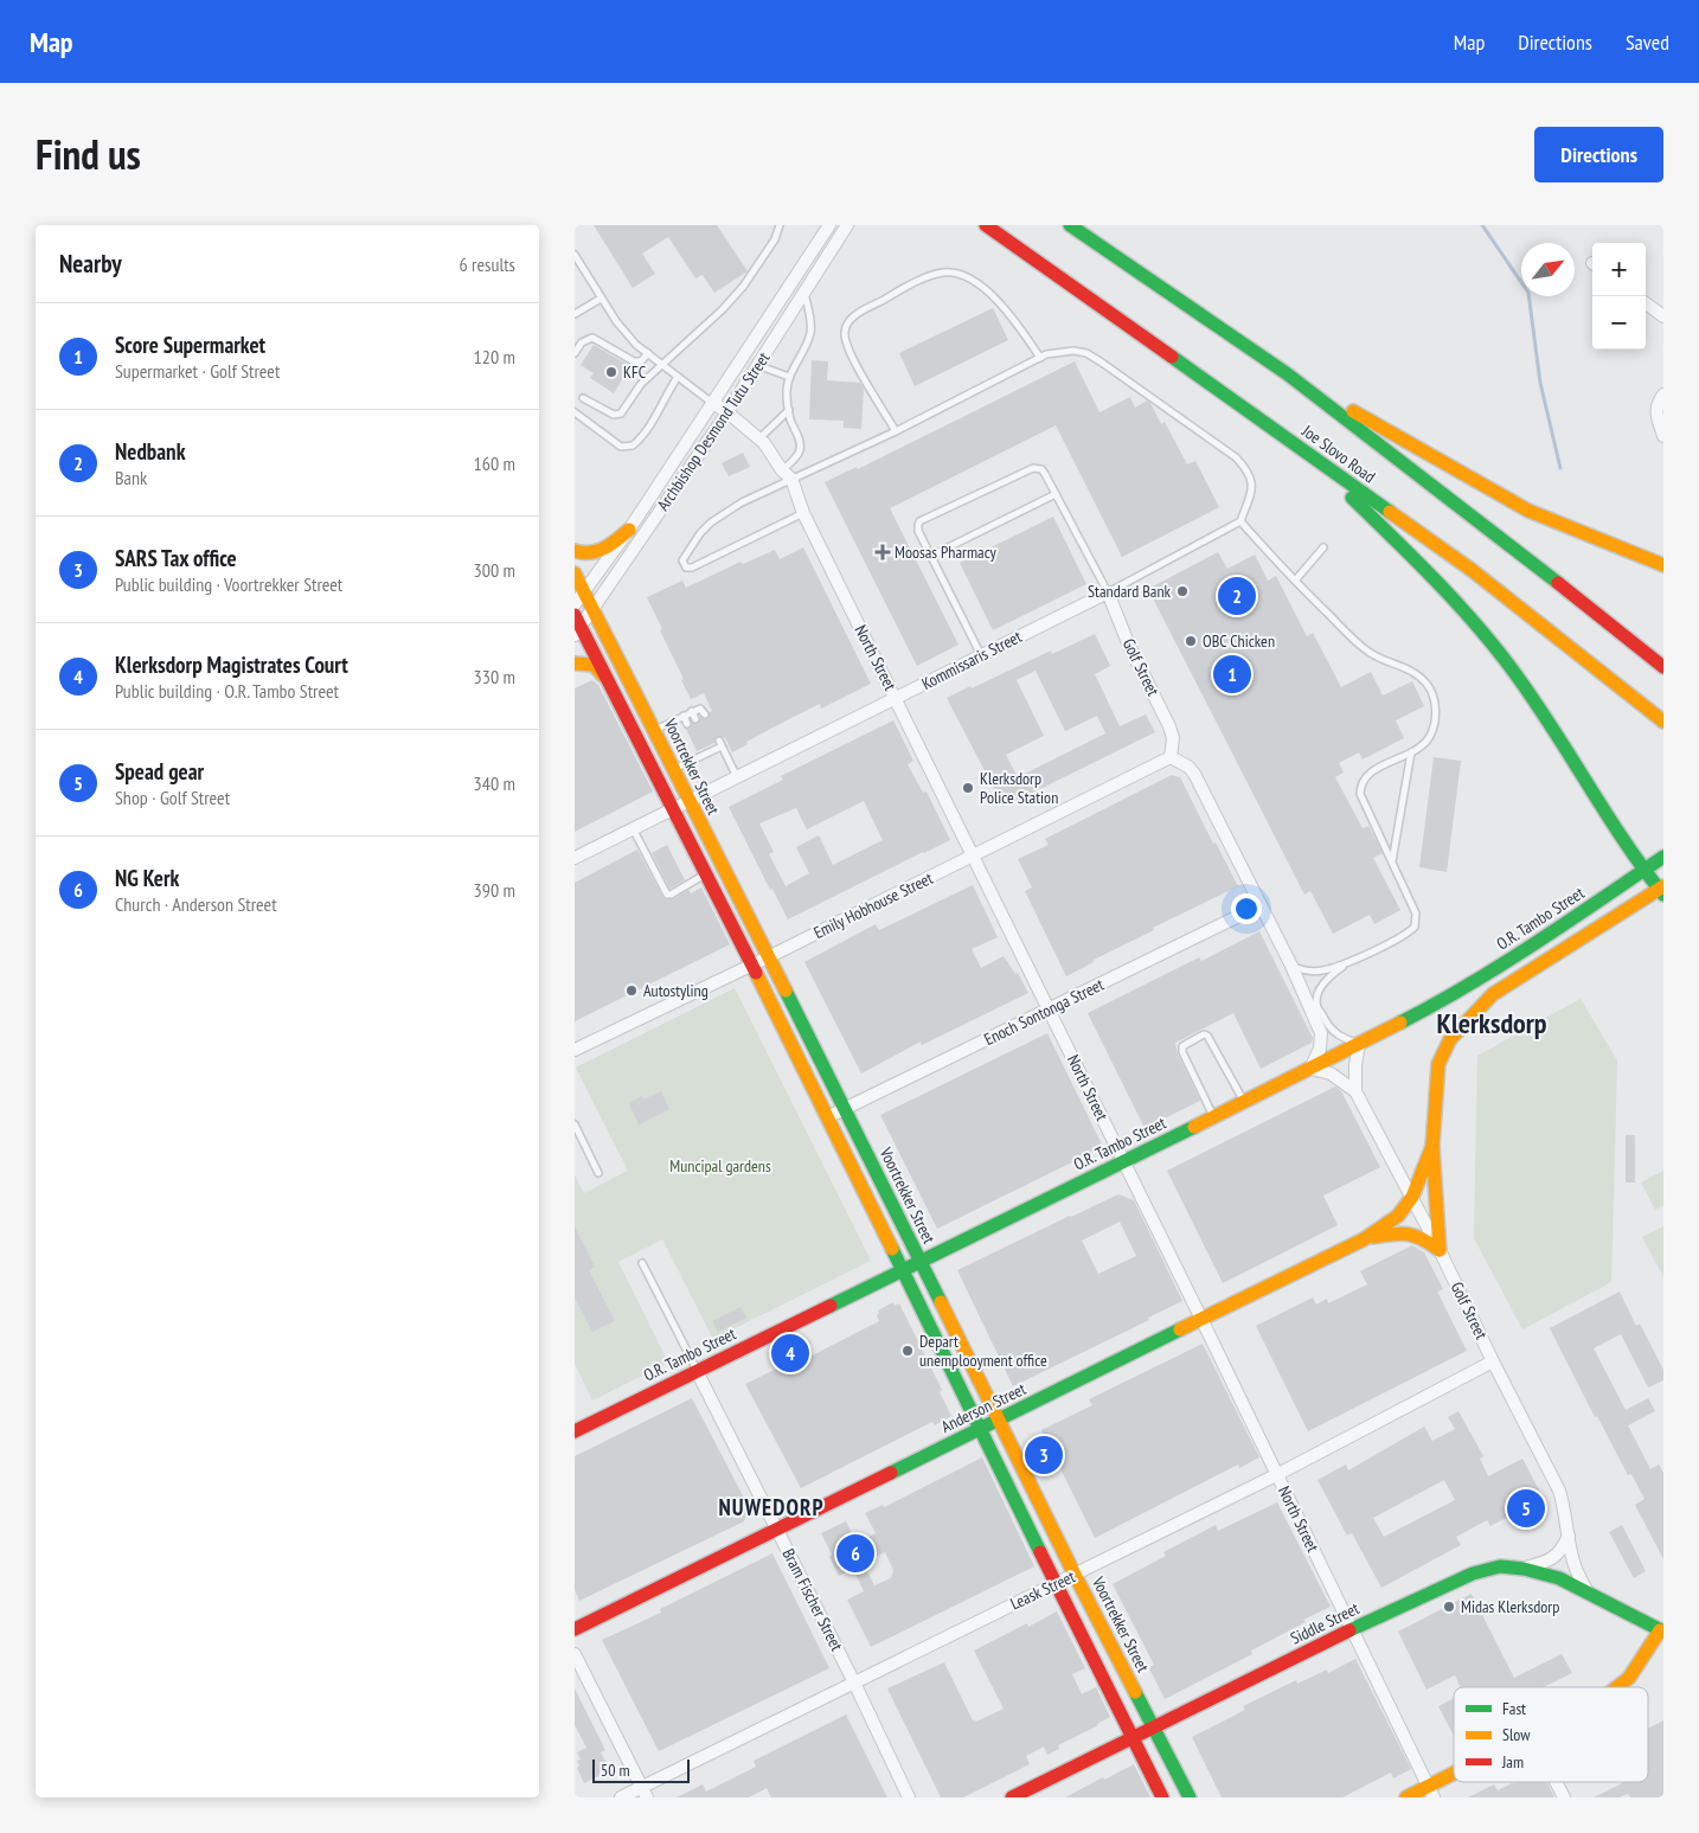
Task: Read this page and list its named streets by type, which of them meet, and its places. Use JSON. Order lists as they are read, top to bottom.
{
  "streets": {
    "main road": [
      "Joe Slovo Road",
      "Voortrekker Street",
      "O.R. Tambo Street",
      "Anderson Street",
      "Siddle Street"
    ],
    "street": [
      "Archbishop Desmond Tutu Street",
      "North Street",
      "Kommissaris Street",
      "Golf Street",
      "Emily Hobhouse Street",
      "Enoch Sontonga Street",
      "Leask Street",
      "Bram Fischer Street"
    ]
  },
  "crossings": [
    ["Archbishop Desmond Tutu Street", "North Street"],
    ["Archbishop Desmond Tutu Street", "Voortrekker Street"],
    ["North Street", "Kommissaris Street"],
    ["North Street", "Emily Hobhouse Street"],
    ["North Street", "O.R. Tambo Street"],
    ["North Street", "Enoch Sontonga Street"],
    ["North Street", "Anderson Street"],
    ["North Street", "Leask Street"],
    ["North Street", "Siddle Street"],
    ["Kommissaris Street", "Golf Street"],
    ["Kommissaris Street", "Voortrekker Street"],
    ["Golf Street", "Emily Hobhouse Street"],
    ["Golf Street", "O.R. Tambo Street"],
    ["Golf Street", "Anderson Street"],
    ["Golf Street", "Leask Street"],
    ["Golf Street", "Siddle Street"],
    ["Voortrekker Street", "Emily Hobhouse Street"],
    ["Voortrekker Street", "O.R. Tambo Street"],
    ["Voortrekker Street", "Enoch Sontonga Street"],
    ["Voortrekker Street", "Anderson Street"],
    ["Voortrekker Street", "Leask Street"],
    ["Voortrekker Street", "Siddle Street"],
    ["O.R. Tambo Street", "Bram Fischer Street"],
    ["Anderson Street", "Bram Fischer Street"],
    ["Leask Street", "Bram Fischer Street"]
  ],
  "districts": ["Klerksdorp", "NUWEDORP"],
  "parks": ["Muncipal gardens"],
  "places": {
    "other": [
      "KFC",
      "Standard Bank",
      "OBC Chicken",
      "Klerksdorp Police Station",
      "Autostyling",
      "Depart unemplooyment office",
      "Midas Klerksdorp"
    ],
    "health": ["Moosas Pharmacy"]
  },
  "legend": ["Fast", "Slow", "Jam"],
  "scale_bar": "50 m",
  "north": "top right",
  "page": {
    "header": "Map",
    "nav": ["Map", "Directions", "Saved"],
    "title": "Find us",
    "buttons": "Directions",
    "heading": ["Nearby", "6 results"],
    "map_buttons": ["+", "−"],
    "list": [
      {
        "mark": "1",
        "name": "Score Supermarket",
        "note": "Supermarket · Golf Street",
        "value": "120 m"
      },
      {
        "mark": "2",
        "name": "Nedbank",
        "note": "Bank",
        "value": "160 m"
      },
      {
        "mark": "3",
        "name": "SARS Tax office",
        "note": "Public building · Voortrekker Street",
        "value": "300 m"
      },
      {
        "mark": "4",
        "name": "Klerksdorp Magistrates Court",
        "note": "Public building · O.R. Tambo Street",
        "value": "330 m"
      },
      {
        "mark": "5",
        "name": "Spead gear",
        "note": "Shop · Golf Street",
        "value": "340 m"
      },
      {
        "mark": "6",
        "name": "NG Kerk",
        "note": "Church · Anderson Street",
        "value": "390 m"
      }
    ],
    "pins": [
      "2",
      "1",
      "4",
      "3",
      "5",
      "6"
    ],
    "scale": "50 m"
  }
}
